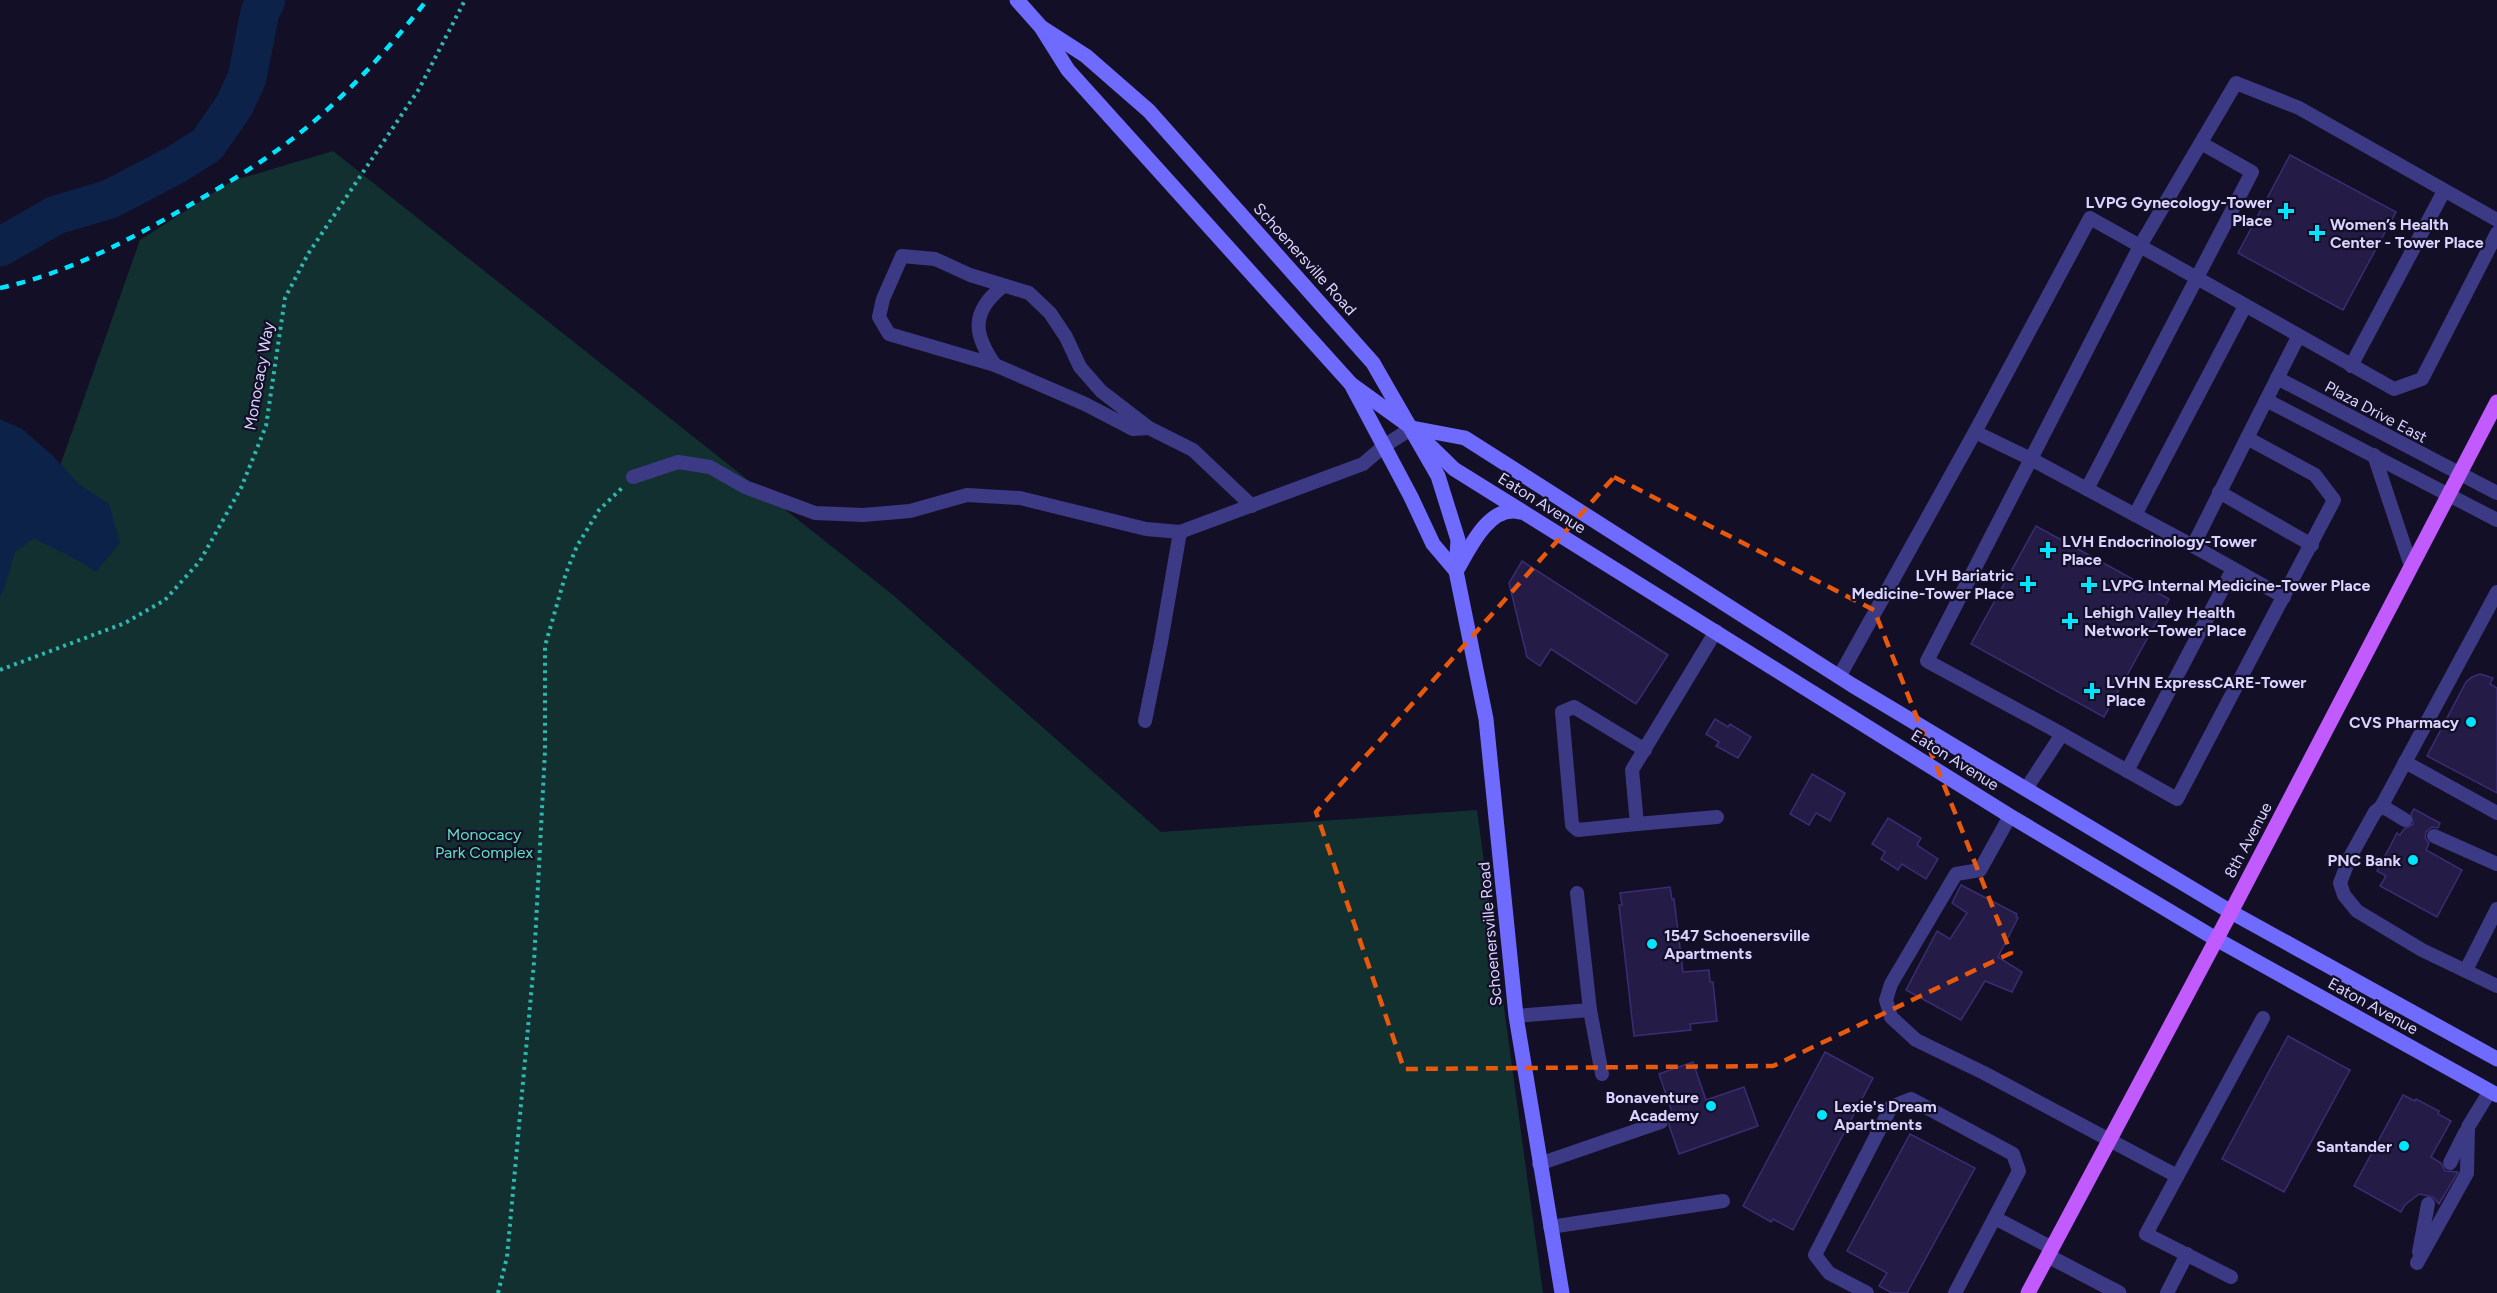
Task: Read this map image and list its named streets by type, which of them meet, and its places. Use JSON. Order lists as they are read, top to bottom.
{
  "streets": {
    "main road": ["8th Avenue"],
    "street": ["Schoenersville Road", "Eaton Avenue"],
    "lane": ["Plaza Drive East"],
    "path": ["Monocacy Way"]
  },
  "crossings": [
    ["Schoenersville Road", "Eaton Avenue"],
    ["Plaza Drive East", "8th Avenue"],
    ["Eaton Avenue", "8th Avenue"]
  ],
  "parks": ["Monocacy Park Complex"],
  "places": {
    "health": [
      "LVPG Gynecology-Tower Place",
      "Women’s Health Center - Tower Place",
      "LVH Endocrinology-Tower Place",
      "LVH Bariatric Medicine-Tower Place",
      "LVPG Internal Medicine-Tower Place",
      "Lehigh Valley Health Network–Tower Place",
      "LVHN ExpressCARE-Tower Place"
    ],
    "other": [
      "CVS Pharmacy",
      "PNC Bank",
      "1547 Schoenersville Apartments",
      "Bonaventure Academy",
      "Lexie's Dream Apartments",
      "Santander"
    ]
  }
}
